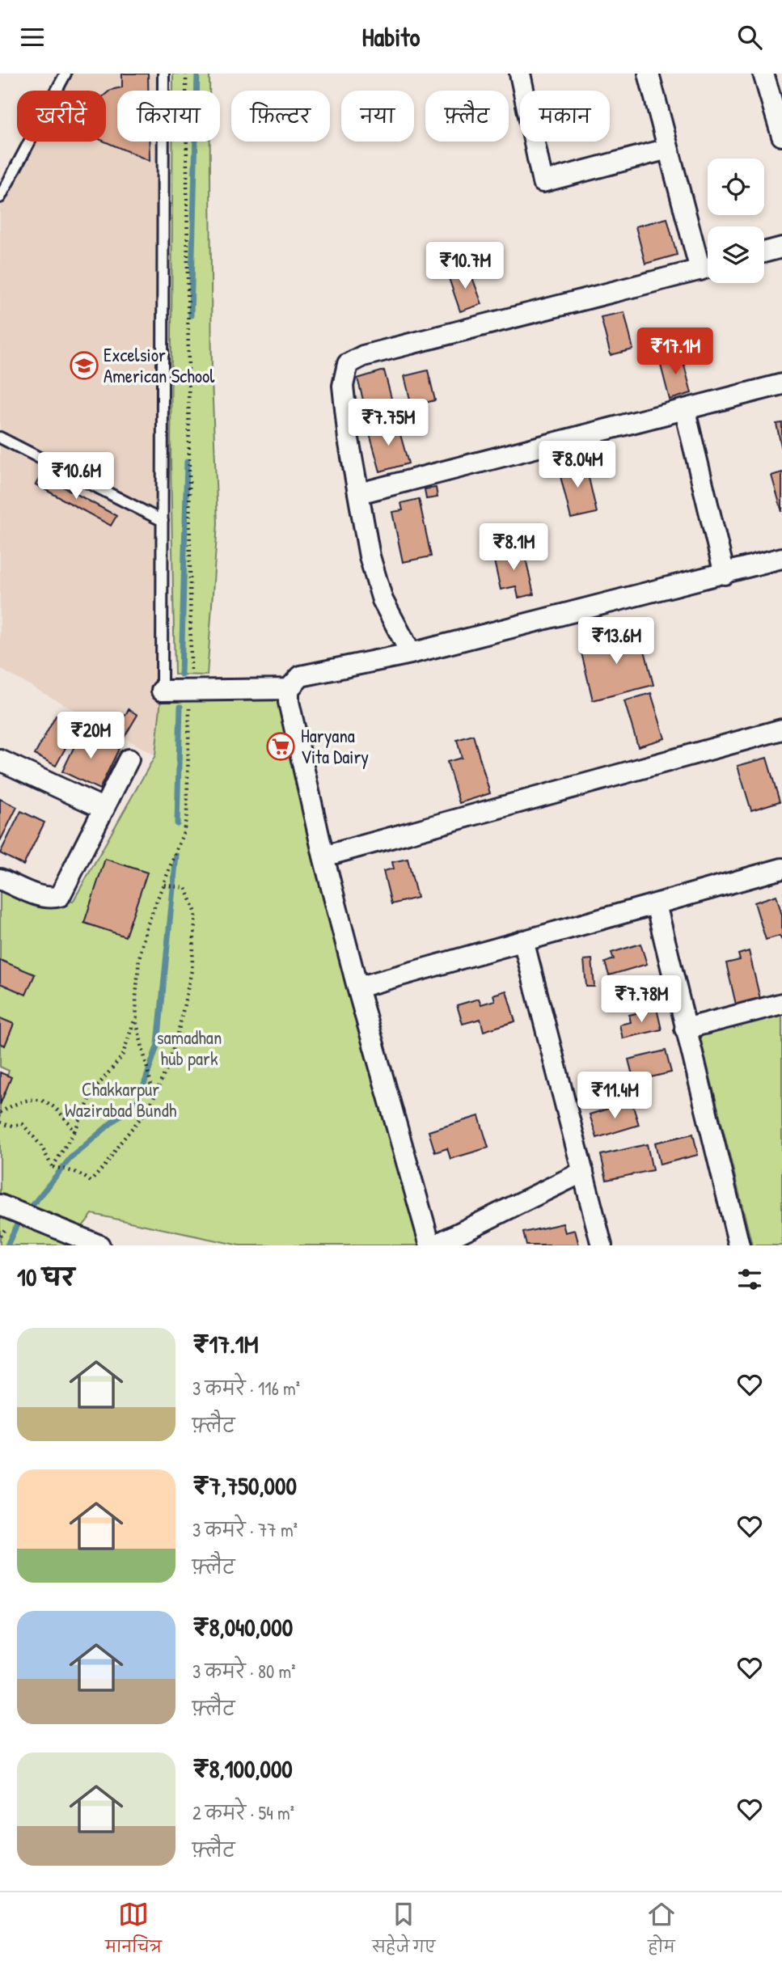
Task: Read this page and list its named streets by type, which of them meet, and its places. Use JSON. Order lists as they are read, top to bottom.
{
  "parks": ["samadhan hub park", "Chakkarpur Wazirabad Bundh"],
  "places": {
    "school or university": ["Excelsior American School"],
    "supermarket": ["Haryana Vita Dairy"]
  },
  "page": {
    "header": "Habito",
    "chip": [
      "खरीदें",
      "किराया",
      "फ़िल्टर",
      "नया",
      "फ़्लैट",
      "मकान"
    ],
    "price": [
      "₹10.7M",
      "₹17.1M",
      "₹7.75M",
      "₹8.04M",
      "₹10.6M",
      "₹8.1M",
      "₹13.6M",
      "₹20M",
      "₹7.78M",
      "₹11.4M"
    ],
    "heading": "10 घर",
    "list": [
      {
        "name": "₹17.1M",
        "note": "3 कमरे · 116 m² · फ़्लैट"
      },
      {
        "name": "₹7,750,000",
        "note": "3 कमरे · 77 m² · फ़्लैट"
      },
      {
        "name": "₹8,040,000",
        "note": "3 कमरे · 80 m² · फ़्लैट"
      },
      {
        "name": "₹8,100,000",
        "note": "2 कमरे · 54 m² · फ़्लैट"
      }
    ],
    "tabs": ["मानचित्र", "सहेजे गए", "होम"]
  }
}
